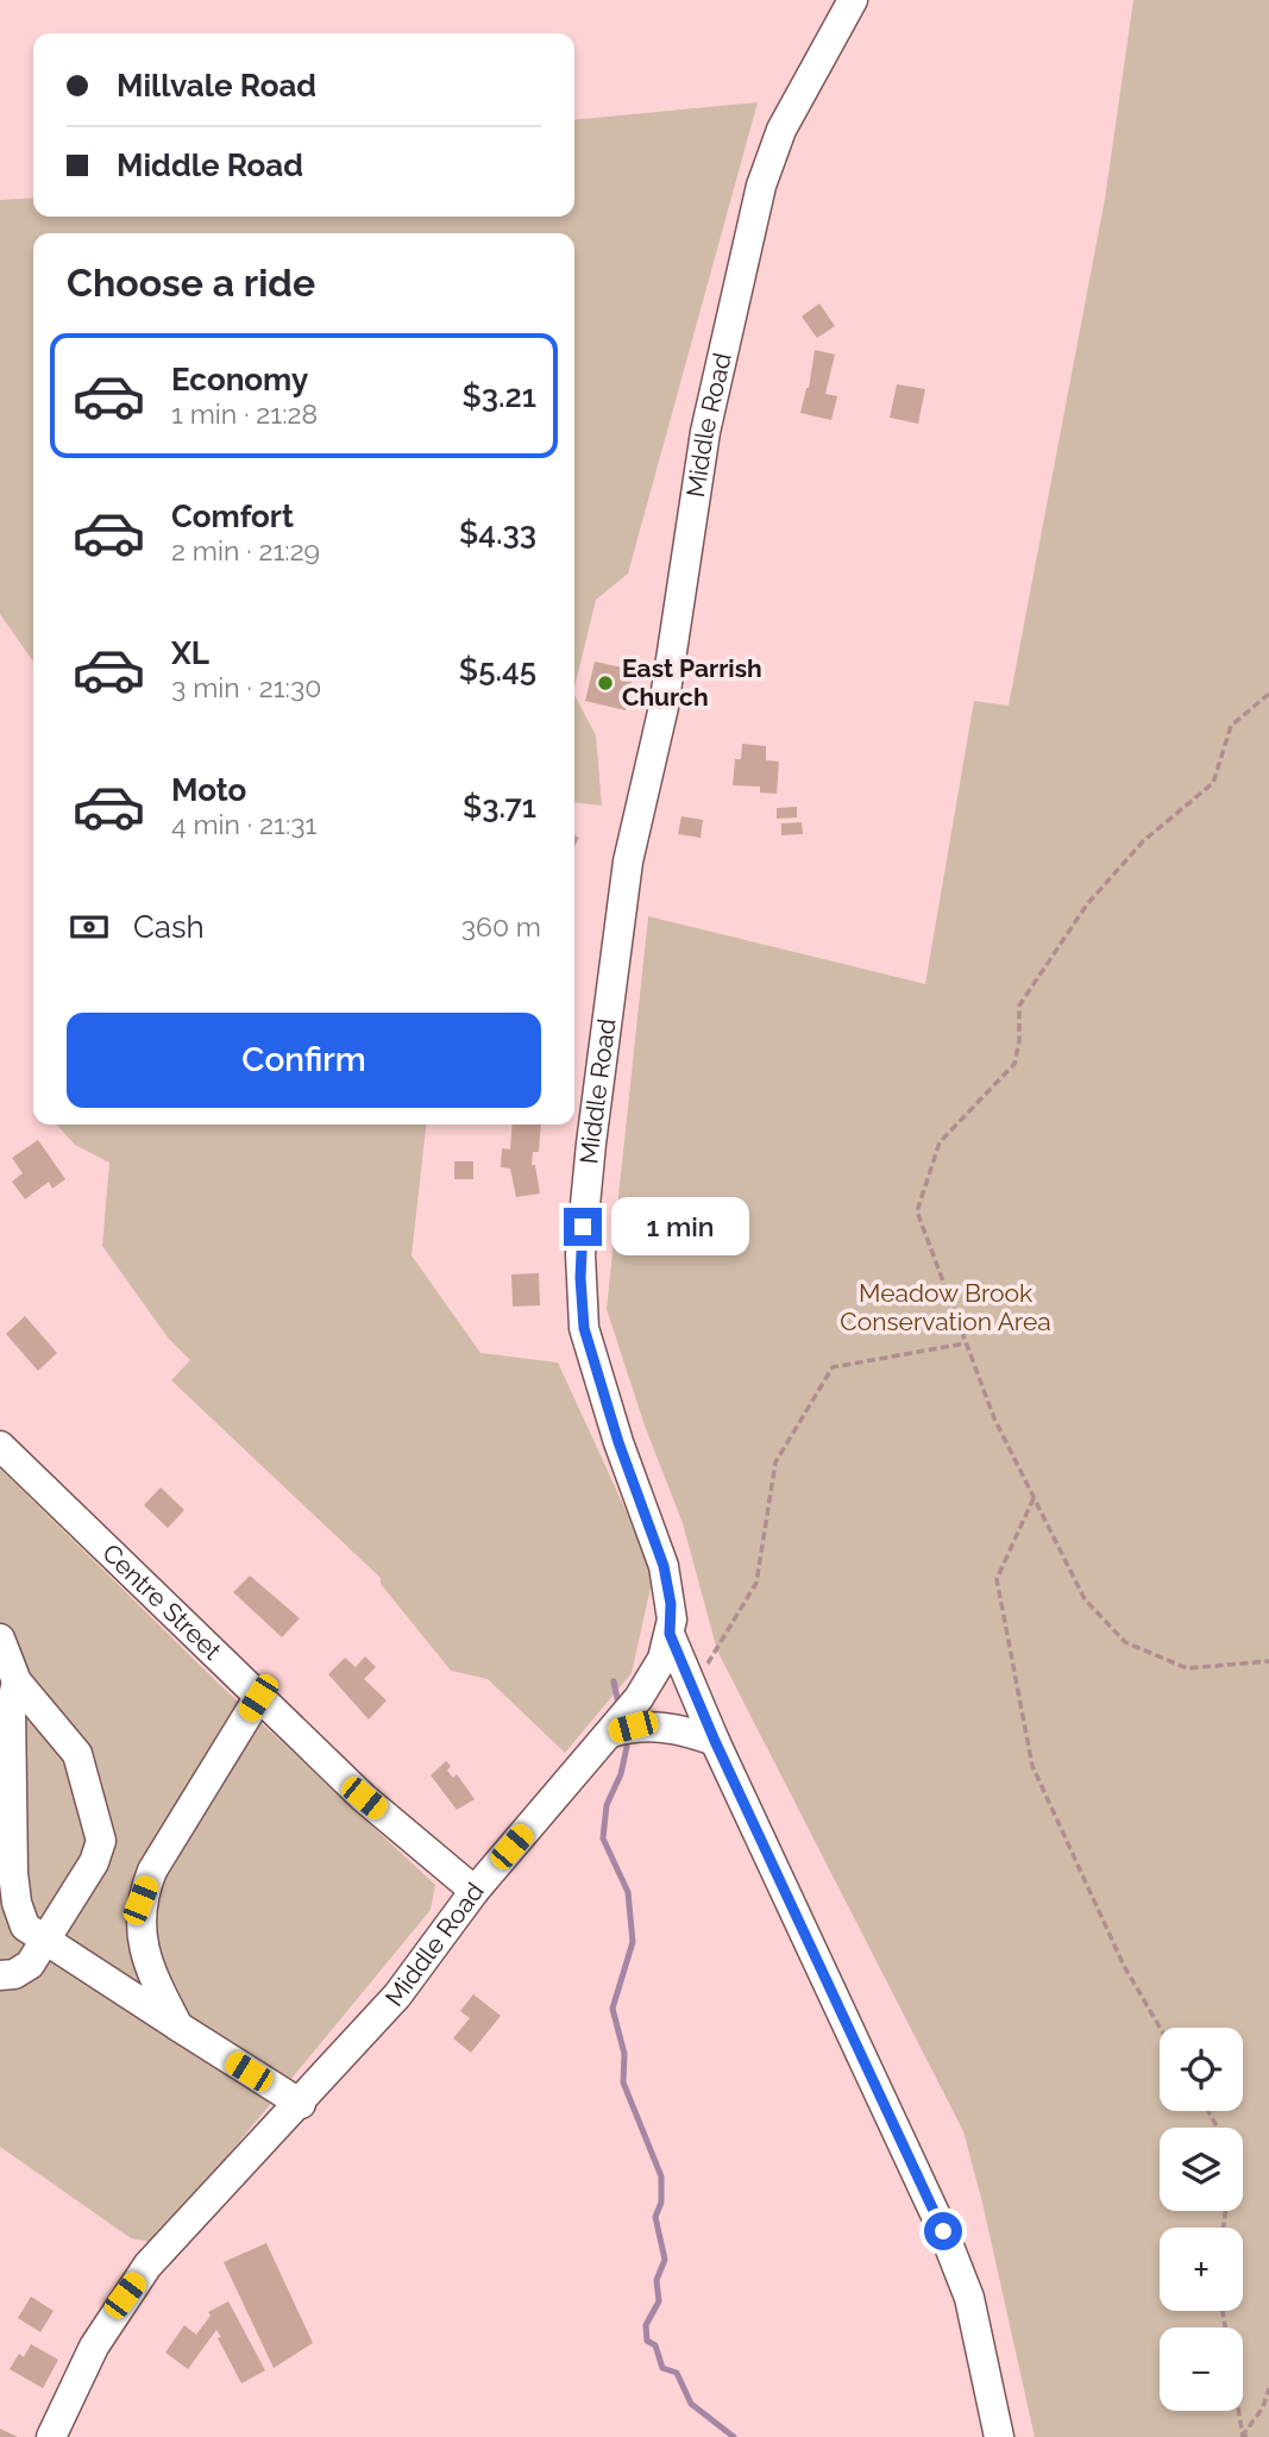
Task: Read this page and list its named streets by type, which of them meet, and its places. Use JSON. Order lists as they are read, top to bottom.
{
  "streets": {
    "street": ["Middle Road", "Centre Street"]
  },
  "crossings": [
    ["Middle Road", "Centre Street"]
  ],
  "parks": ["Meadow Brook Conservation Area"],
  "places": ["East Parrish Church"],
  "page": {
    "banner": ["Millvale Road", "Middle Road"],
    "heading": "Choose a ride",
    "list": [
      {
        "name": "Economy",
        "note": "1 min · 21:28",
        "value": "$3.21"
      },
      {
        "name": "Comfort",
        "note": "2 min · 21:29",
        "value": "$4.33"
      },
      {
        "name": "XL",
        "note": "3 min · 21:30",
        "value": "$5.45"
      },
      {
        "name": "Moto",
        "note": "4 min · 21:31",
        "value": "$3.71"
      }
    ],
    "pay": ["Cash", "360 m"],
    "buttons": "Confirm",
    "bubble": "1 min",
    "map_buttons": ["+", "−"]
  }
}
